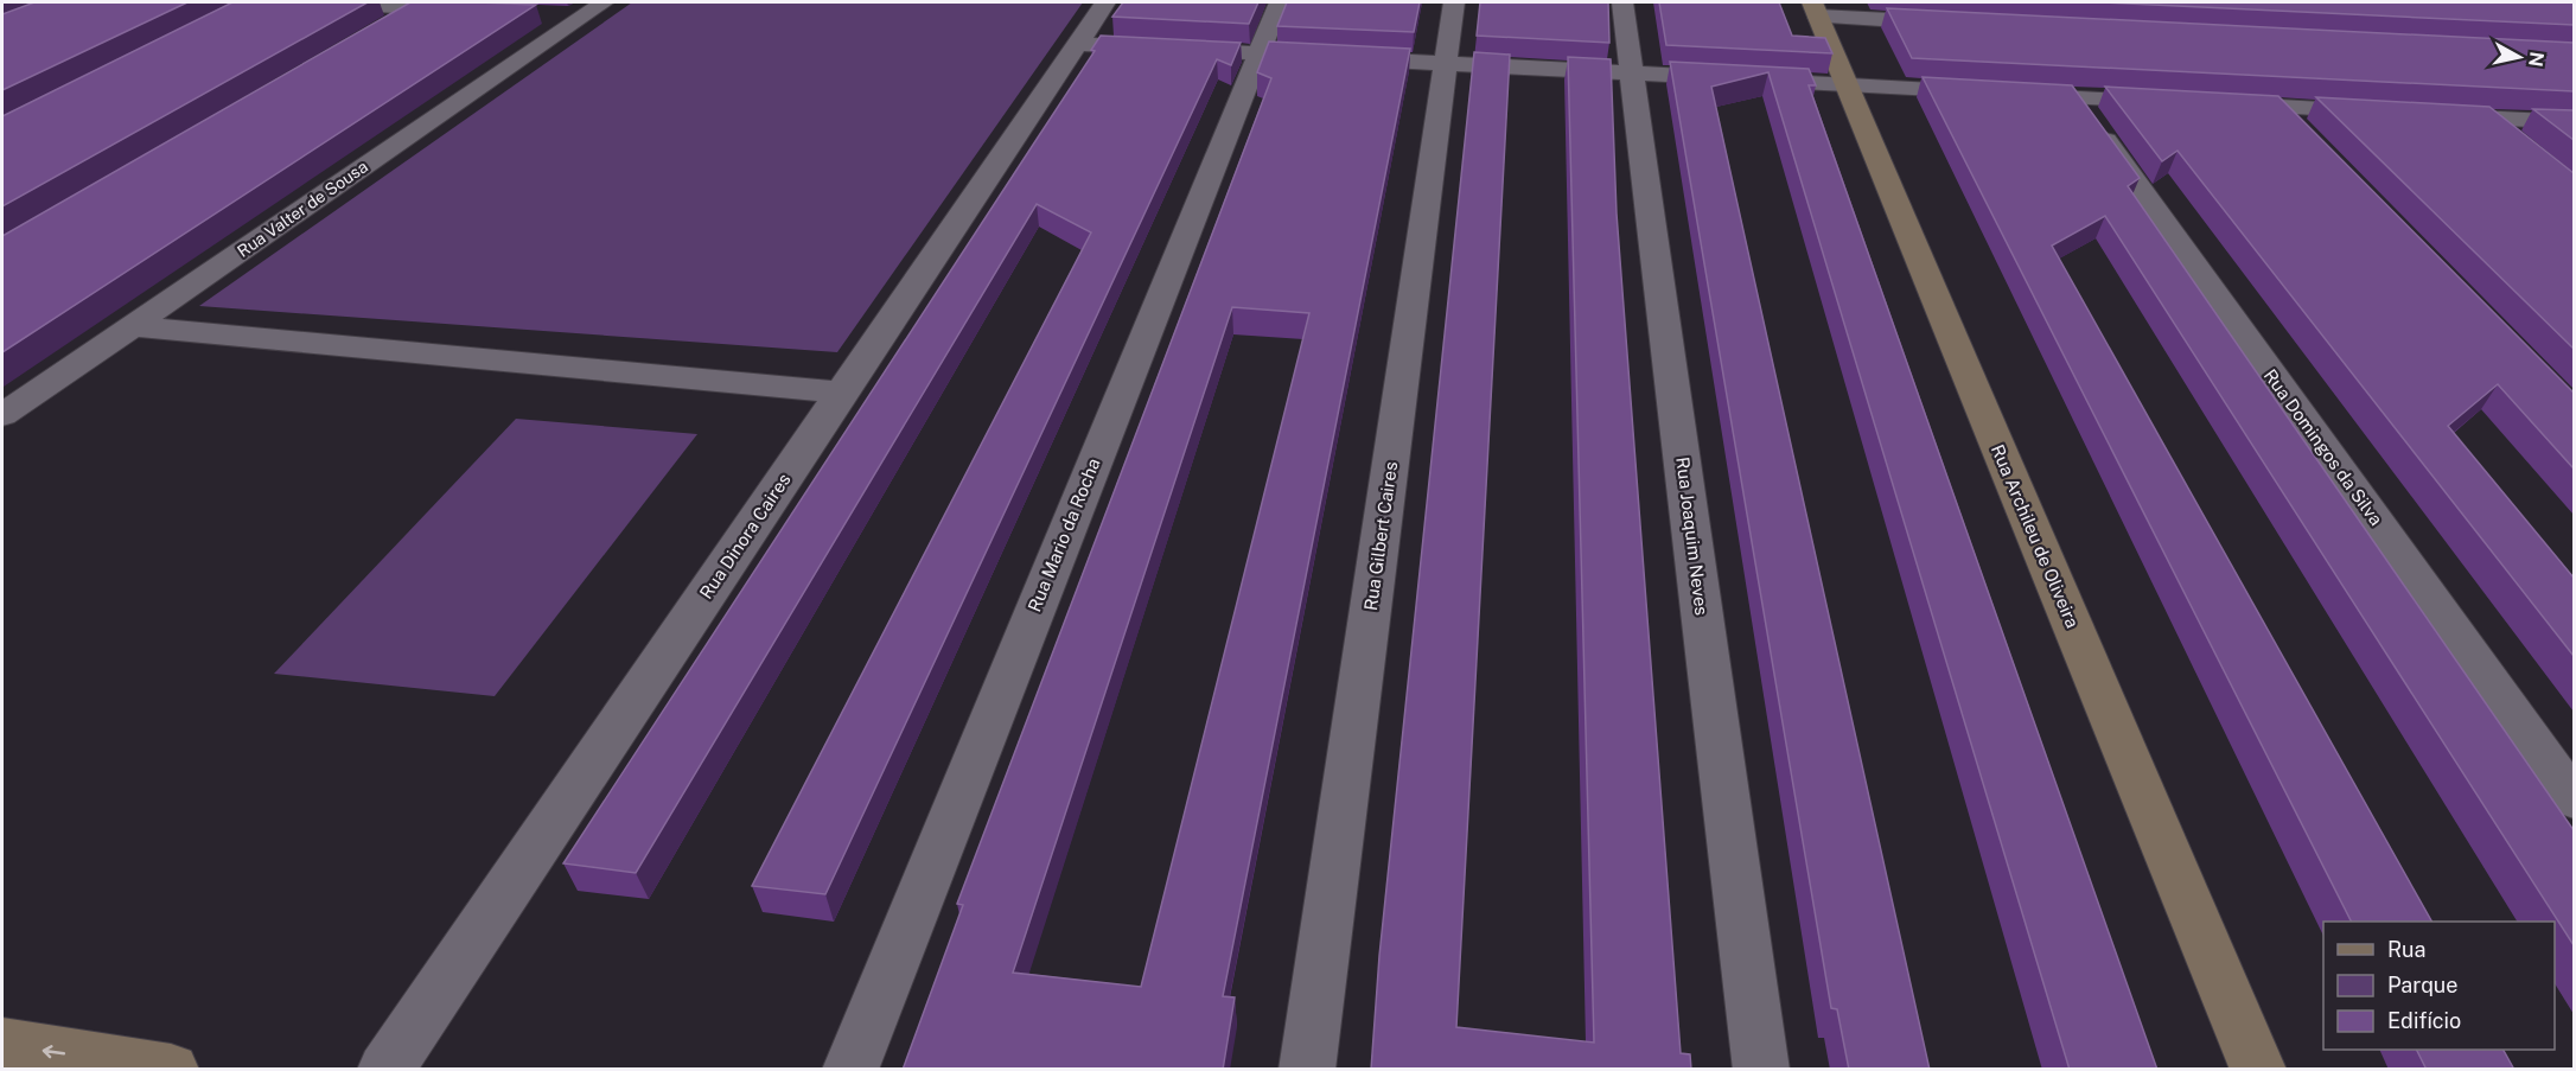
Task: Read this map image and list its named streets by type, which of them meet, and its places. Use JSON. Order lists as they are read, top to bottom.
{
  "streets": {
    "street": [
      "Rua Valter de Sousa",
      "Rua Domingos da Silva",
      "Rua Mario da Rocha",
      "Rua Dinora Caires",
      "Rua Gilbert Caires",
      "Rua Joaquim Neves",
      "Rua Archileu de Oliveira"
    ]
  },
  "legend": ["Rua", "Parque", "Edifício"],
  "north": "right"
}
